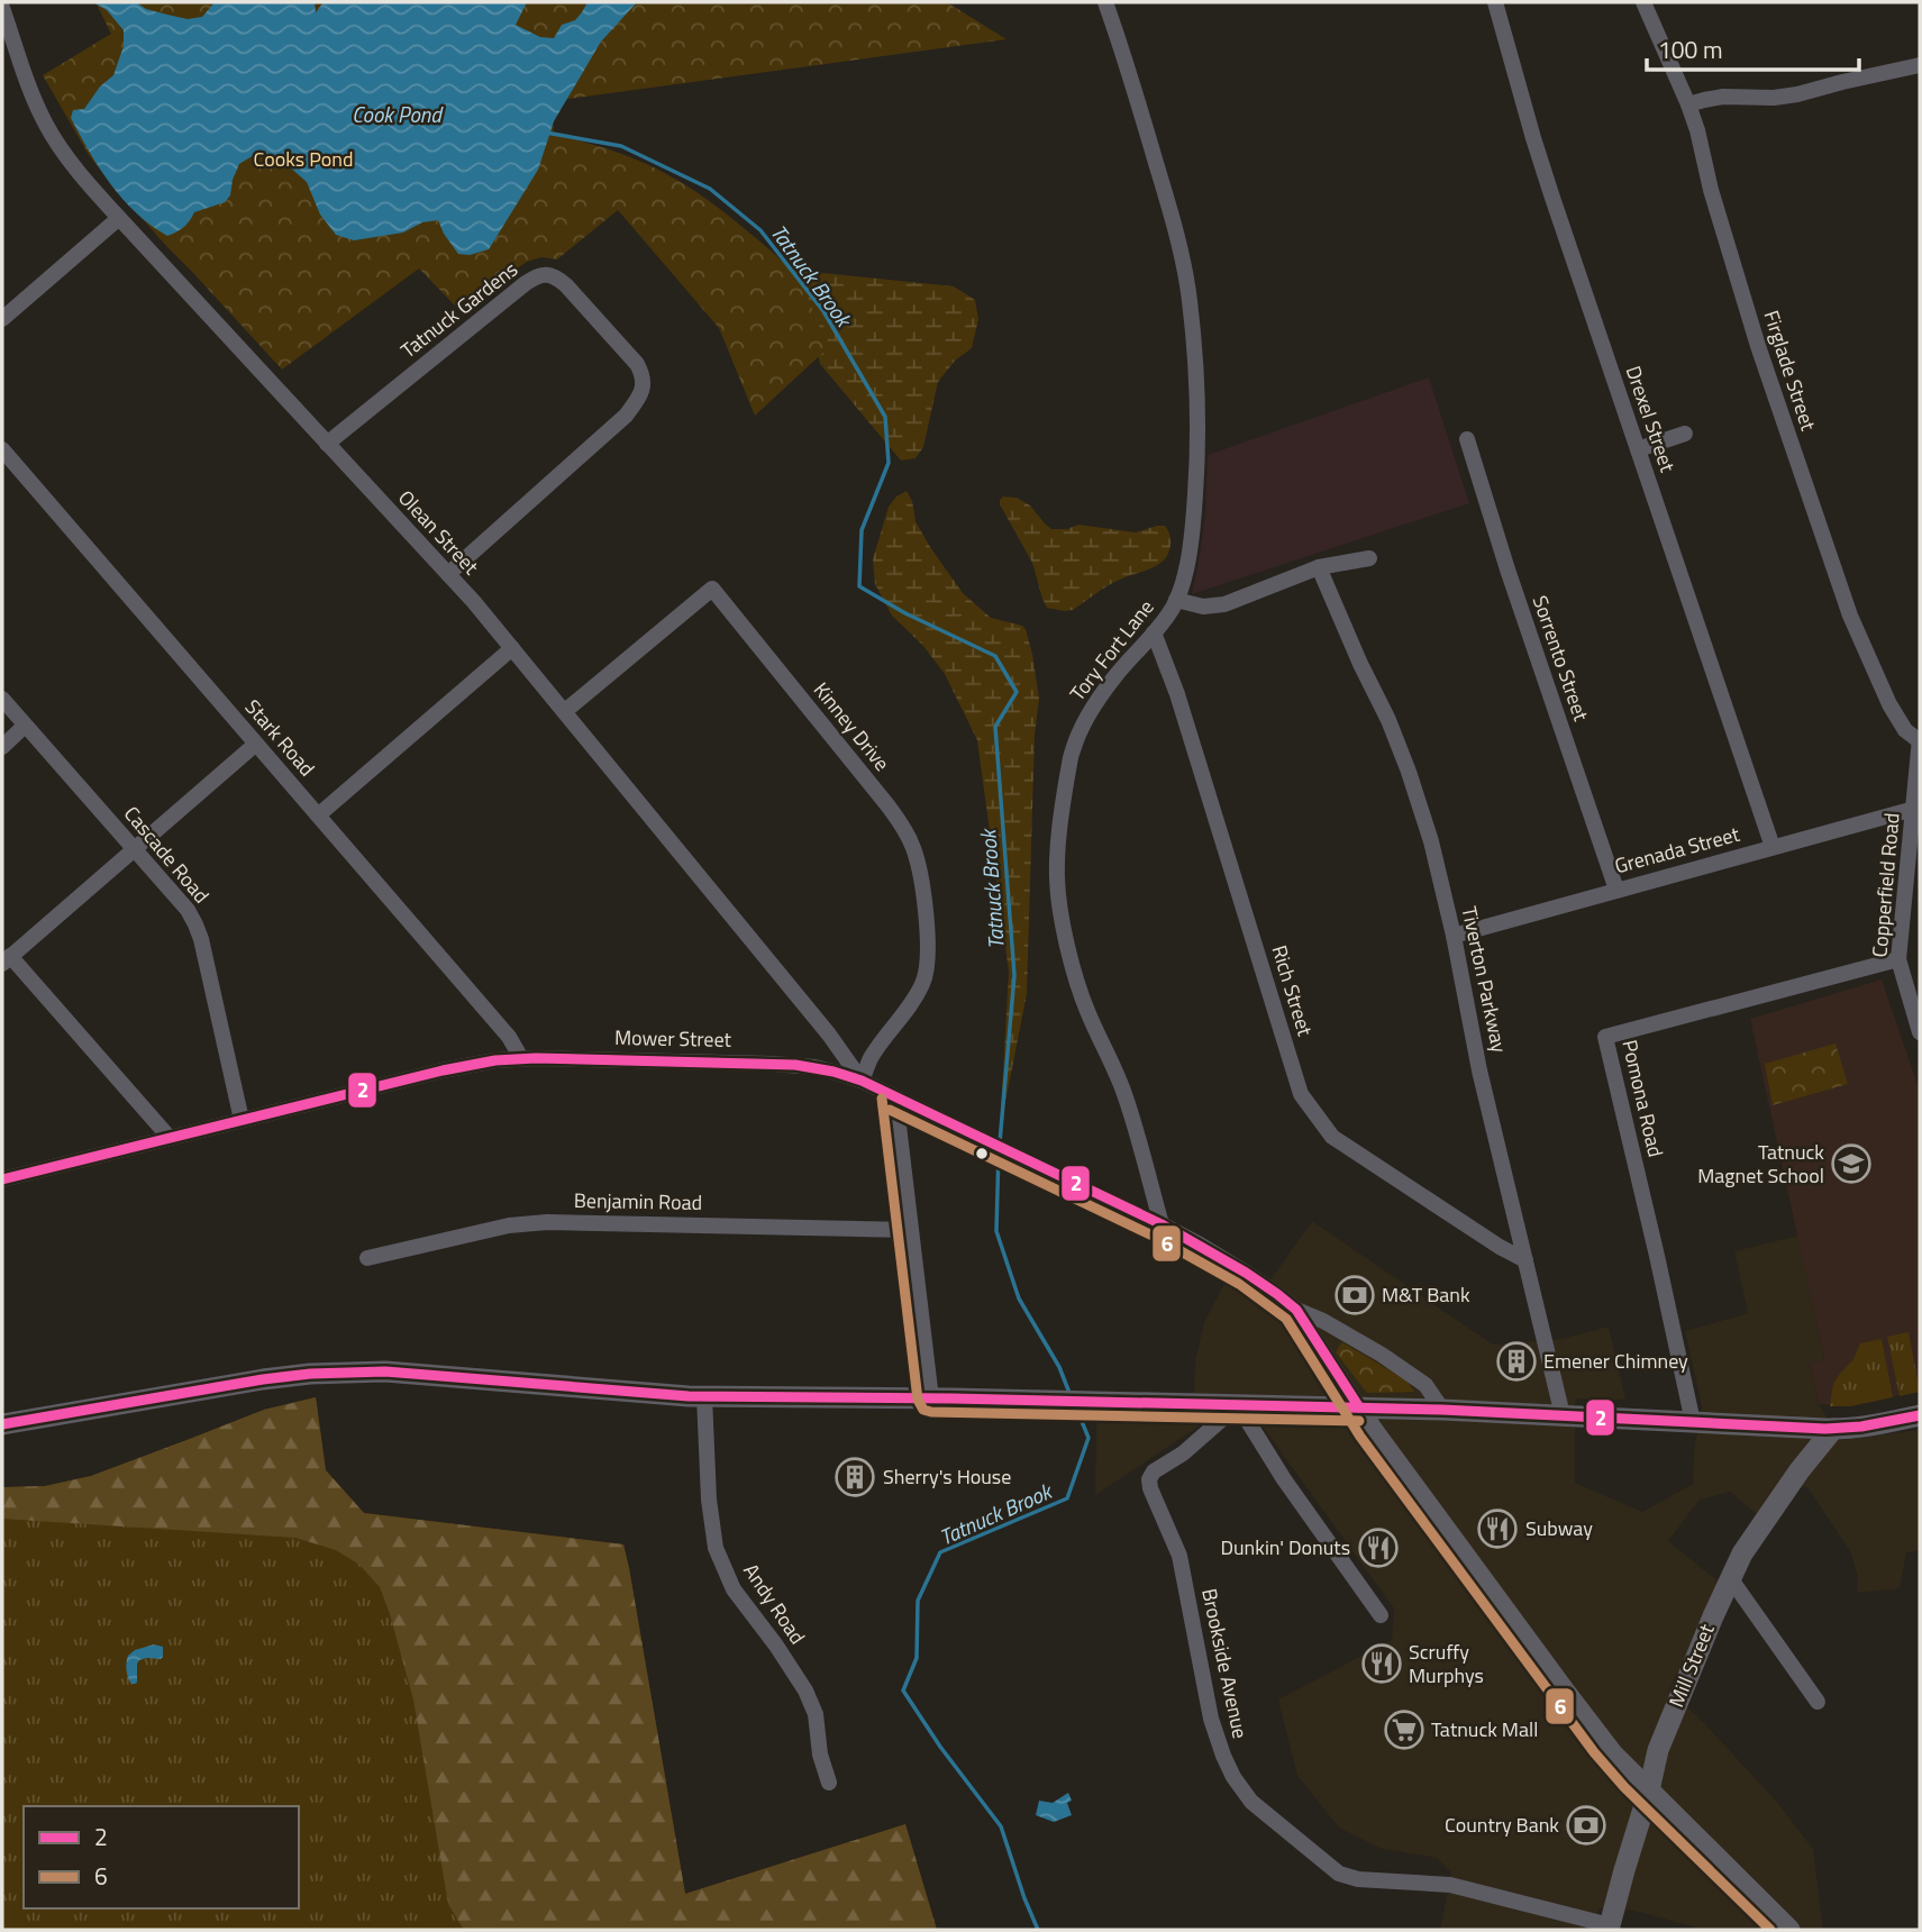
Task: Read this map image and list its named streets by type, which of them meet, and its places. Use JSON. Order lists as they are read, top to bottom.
{
  "streets": {
    "main road": ["Mill Street"],
    "street": [
      "Tatnuck Gardens",
      "Firglade Street",
      "Drexel Street",
      "Olean Street",
      "Tory Fort Lane",
      "Sorrento Street",
      "Kinney Drive",
      "Stark Road",
      "Grenada Street",
      "Cascade Road",
      "Copperfield Road",
      "Tiverton Parkway",
      "Rich Street",
      "Mower Street",
      "Pomona Road",
      "Benjamin Road",
      "Andy Road",
      "Brookside Avenue"
    ]
  },
  "crossings": [
    ["Tatnuck Gardens", "Olean Street"],
    ["Firglade Street", "Copperfield Road"],
    ["Drexel Street", "Grenada Street"],
    ["Olean Street", "Kinney Drive"],
    ["Olean Street", "Mower Street"],
    ["Tory Fort Lane", "Rich Street"],
    ["Tory Fort Lane", "Mower Street"],
    ["Sorrento Street", "Grenada Street"],
    ["Kinney Drive", "Mower Street"],
    ["Stark Road", "Mower Street"],
    ["Grenada Street", "Copperfield Road"],
    ["Grenada Street", "Tiverton Parkway"],
    ["Cascade Road", "Mower Street"],
    ["Copperfield Road", "Pomona Road"],
    ["Tiverton Parkway", "Rich Street"],
    ["Brookside Avenue", "Mill Street"]
  ],
  "water": ["Cook Pond", "Tatnuck Brook"],
  "parks": ["Cooks Pond"],
  "places": {
    "school or university": ["Tatnuck Magnet School"],
    "bank": ["M&T Bank", "Country Bank"],
    "building": ["Emener Chimney", "Sherry's House"],
    "restaurant": ["Subway", "Dunkin' Donuts", "Scruffy Murphys"],
    "supermarket": ["Tatnuck Mall"]
  },
  "lines": ["transit line 2", "transit line 6"],
  "legend": ["2", "6"],
  "scale_bar": "100 m"
}
